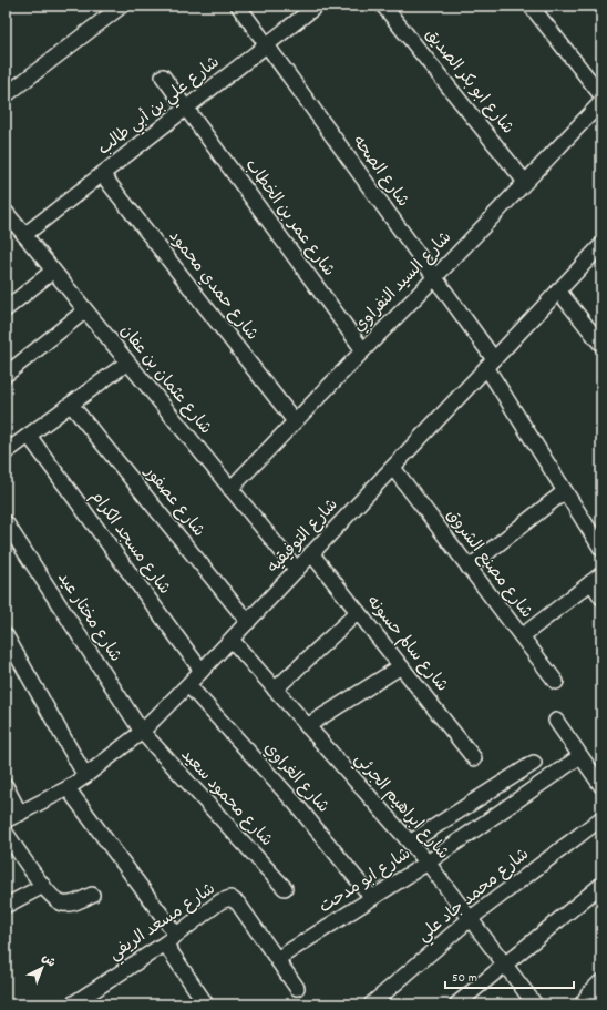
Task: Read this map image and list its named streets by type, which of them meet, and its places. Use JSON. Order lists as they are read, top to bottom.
{
  "streets": {
    "street": [
      "شارع ابو بكر الصديق",
      "شارع علي بن أبي طالب",
      "شارع الصحه",
      "شارع عمر بن الخطاب",
      "شارع السيد النفراوي",
      "شارع حمدي محمود",
      "شارع عثمان بن عفان",
      "شارع عصفور",
      "شارع التوفيقيه",
      "شارع مسجد الكرام",
      "شارع مصنع الشروق",
      "شارع مختار عيد",
      "شارع سالم حسونه",
      "شارع الغراوي",
      "شارع محمود سعيد",
      "شارع ابراهيم الجرئي",
      "شارع ابو مدحت",
      "شارع محمد جاد علي",
      "شارع مسعد الريفي"
    ]
  },
  "crossings": [
    ["شارع ابو بكر الصديق", "شارع السيد النفراوي"],
    ["شارع علي بن أبي طالب", "شارع الصحه"],
    ["شارع علي بن أبي طالب", "شارع عمر بن الخطاب"],
    ["شارع علي بن أبي طالب", "شارع حمدي محمود"],
    ["شارع علي بن أبي طالب", "شارع عثمان بن عفان"],
    ["شارع الصحه", "شارع السيد النفراوي"],
    ["شارع الصحه", "شارع التوفيقيه"],
    ["شارع عمر بن الخطاب", "شارع السيد النفراوي"],
    ["شارع السيد النفراوي", "شارع حمدي محمود"],
    ["شارع السيد النفراوي", "شارع عثمان بن عفان"],
    ["شارع عثمان بن عفان", "شارع التوفيقيه"],
    ["شارع عصفور", "شارع التوفيقيه"],
    ["شارع التوفيقيه", "شارع مسجد الكرام"],
    ["شارع التوفيقيه", "شارع مصنع الشروق"],
    ["شارع التوفيقيه", "شارع مختار عيد"],
    ["شارع التوفيقيه", "شارع سالم حسونه"],
    ["شارع التوفيقيه", "شارع الغراوي"],
    ["شارع التوفيقيه", "شارع محمود سعيد"],
    ["شارع التوفيقيه", "شارع ابراهيم الجرئي"],
    ["شارع مختار عيد", "شارع محمود سعيد"],
    ["شارع الغراوي", "شارع ابو مدحت"],
    ["شارع ابراهيم الجرئي", "شارع ابو مدحت"],
    ["شارع ابراهيم الجرئي", "شارع محمد جاد علي"],
    ["شارع ابو مدحت", "شارع مسعد الريفي"]
  ],
  "scale_bar": "50 m",
  "north": "top right"
}
